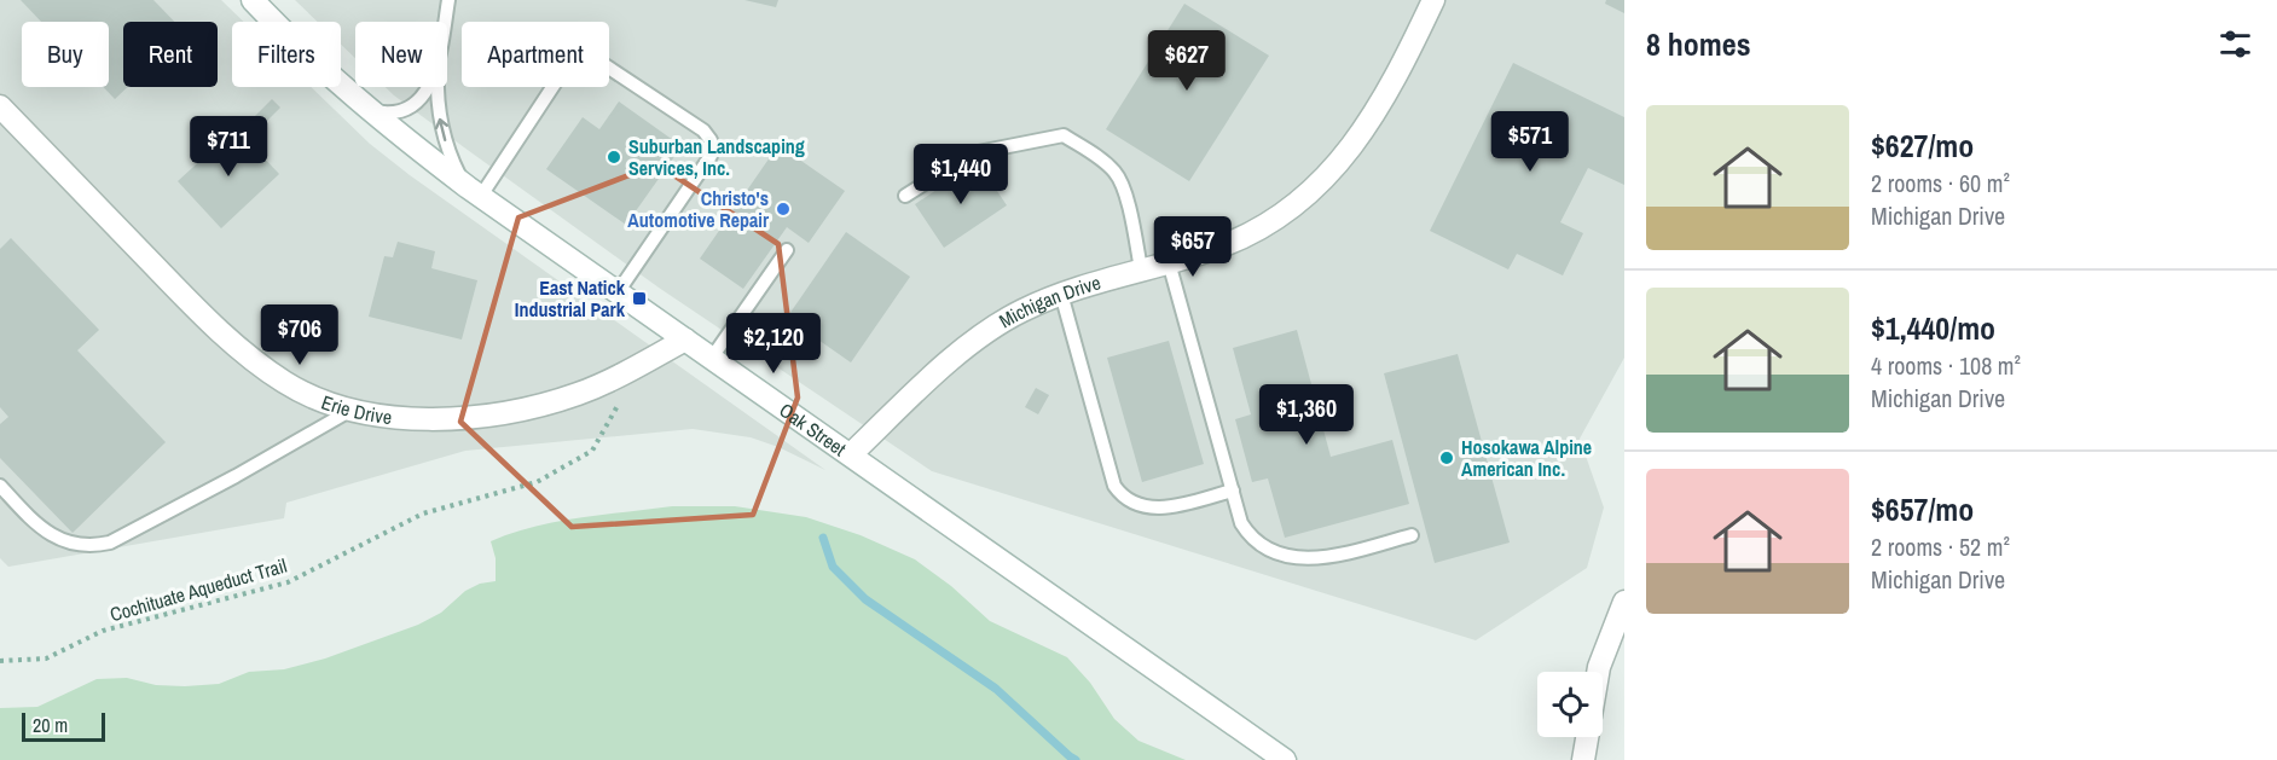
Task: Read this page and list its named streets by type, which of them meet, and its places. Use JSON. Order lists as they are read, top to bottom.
{
  "streets": {
    "street": ["Michigan Drive", "Erie Drive", "Oak Street"],
    "path": ["Cochituate Aqueduct Trail"]
  },
  "crossings": [
    ["Michigan Drive", "Oak Street"],
    ["Erie Drive", "Oak Street"],
    ["Erie Drive", "Cochituate Aqueduct Trail"]
  ],
  "places": {
    "other": ["Suburban Landscaping Services, Inc.", "Christo's Automotive Repair", "Hosokawa Alpine American Inc."],
    "transit": ["East Natick Industrial Park"]
  },
  "scale_bar": "20 m",
  "page": {
    "heading": "8 homes",
    "chip": [
      "Buy",
      "Rent",
      "Filters",
      "New",
      "Apartment"
    ],
    "price": [
      "$627",
      "$571",
      "$711",
      "$1,440",
      "$657",
      "$706",
      "$2,120",
      "$1,360"
    ],
    "list": [
      {
        "name": "$627/mo",
        "note": "2 rooms · 60 m² · Michigan Drive"
      },
      {
        "name": "$1,440/mo",
        "note": "4 rooms · 108 m² · Michigan Drive"
      },
      {
        "name": "$657/mo",
        "note": "2 rooms · 52 m² · Michigan Drive"
      }
    ],
    "scale": "20 m"
  }
}
